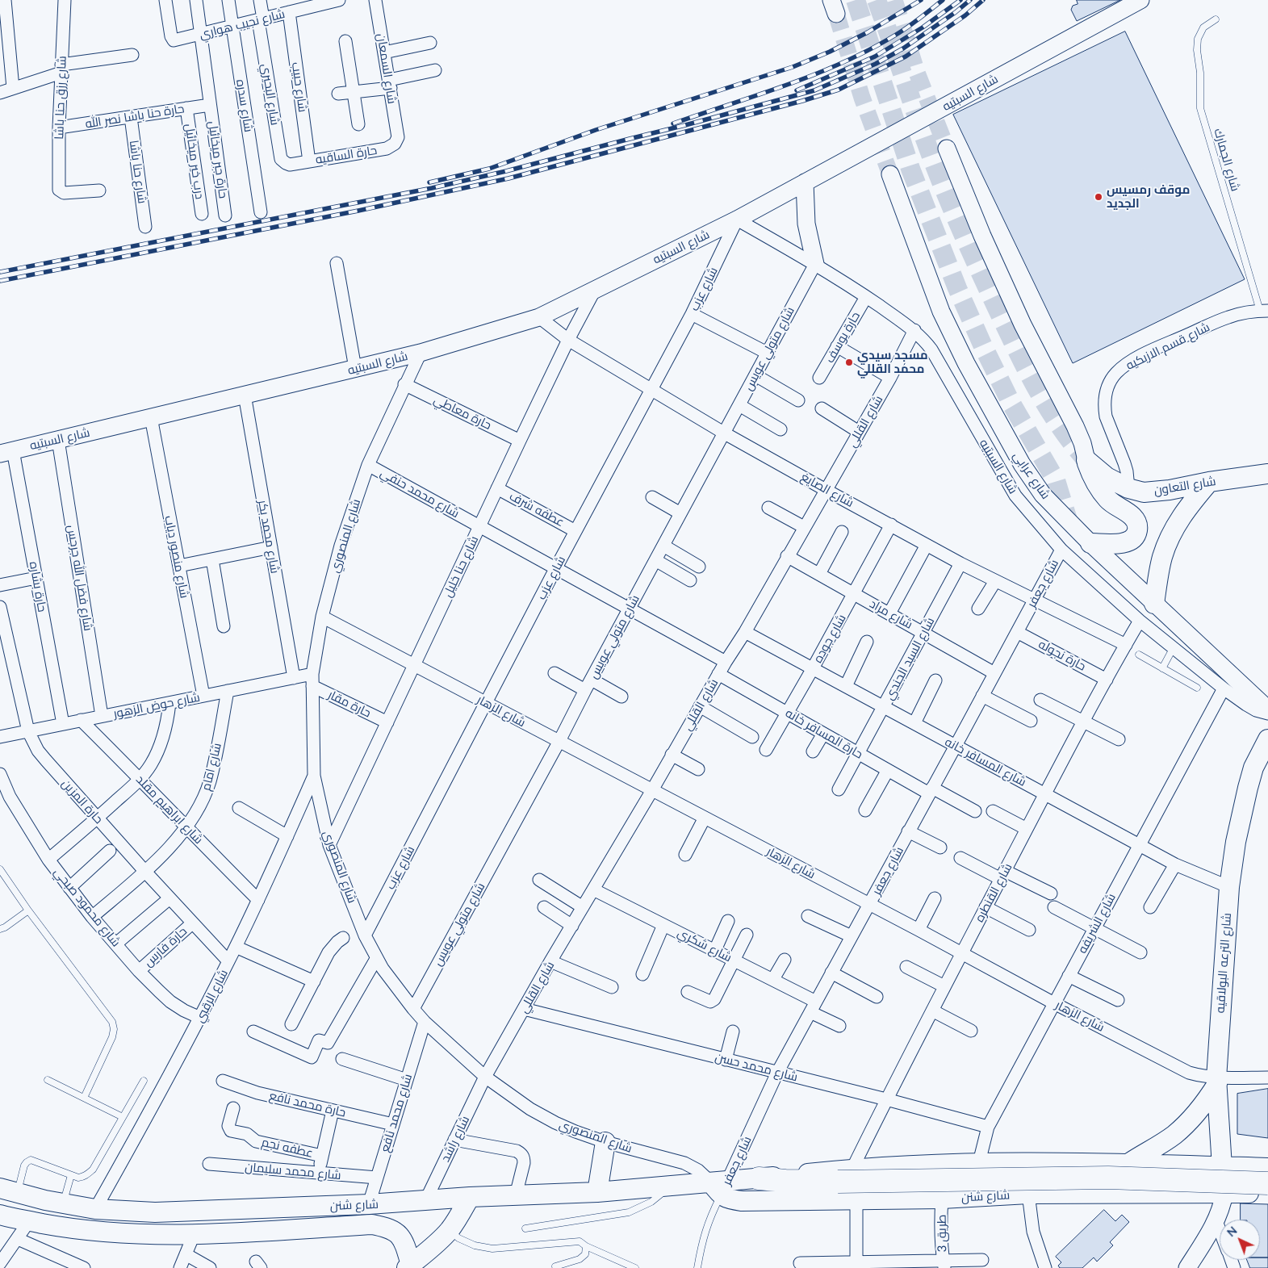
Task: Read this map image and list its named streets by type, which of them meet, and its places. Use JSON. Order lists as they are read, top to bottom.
{
  "streets": {
    "main road": ["شارع التعاون", "شارع الترعه البولاقيه", "شارع شنن"],
    "street": [
      "شارع نجيب هواري",
      "شارع السمعان",
      "شارع حبيب",
      "شارع السبتيه",
      "شارع البحيري",
      "شارع رزق حنا باشا",
      "شارع سدره",
      "حارة حنا باشا نصر الله",
      "حارة الساقيه",
      "حارة جبر ميخائيل",
      "درب خير ميخائيل",
      "شارع حنا باشا",
      "شارع عزب",
      "حارة يوسف",
      "شارع قسم الازبكيه",
      "شارع متولي عويس",
      "حارة معاطي",
      "شارع القللي",
      "شارع عرابي",
      "شارع الصايغ",
      "شارع محمد حنفي",
      "عطفه شرف",
      "شارع المنصوري",
      "شارع محمد بكر",
      "شارع منصور دياب",
      "شارع حنا خليل",
      "شارع فضل الله جرجس",
      "شارع جعفر",
      "حارة بشاره",
      "شارع مراد",
      "شارع جوده",
      "حارة نجوله",
      "شارع السيد الجندي",
      "حارة مقار",
      "شارع حوض الزهور",
      "شارع الزهار",
      "حارة المسافر خانه",
      "شارع المسافر خانه",
      "شارع امام",
      "حارة المزين",
      "شارع ابراهيم مقلد",
      "شارع القنطره",
      "شارع محمود صبحي",
      "شارع الشريفه",
      "شارع شكري",
      "حارة فارس",
      "شارع الرقبي",
      "شارع محمد حسن",
      "حارة محمد نافع",
      "شارع محمد نافع",
      "شارع راشد",
      "عطفه نجم",
      "شارع محمد سليمان",
      "طريق 3"
    ],
    "lane": ["شارع الجمارك"]
  },
  "crossings": [
    ["شارع نجيب هواري", "شارع حبيب"],
    ["شارع نجيب هواري", "شارع البحيري"],
    ["شارع نجيب هواري", "شارع سدره"],
    ["شارع نجيب هواري", "حارة جبر ميخائيل"],
    ["شارع السمعان", "حارة الساقيه"],
    ["شارع حبيب", "حارة الساقيه"],
    ["شارع السبتيه", "شارع عزب"],
    ["شارع السبتيه", "حارة يوسف"],
    ["شارع السبتيه", "شارع متولي عويس"],
    ["شارع السبتيه", "شارع القللي"],
    ["شارع السبتيه", "شارع الصايغ"],
    ["شارع السبتيه", "شارع المنصوري"],
    ["شارع السبتيه", "شارع محمد بكر"],
    ["شارع السبتيه", "شارع منصور دياب"],
    ["شارع السبتيه", "شارع حنا خليل"],
    ["شارع السبتيه", "شارع فضل الله جرجس"],
    ["شارع السبتيه", "شارع جعفر"],
    ["شارع السبتيه", "حارة بشاره"],
    ["شارع السبتيه", "شارع القنطره"],
    ["شارع السبتيه", "شارع الشريفه"],
    ["شارع البحيري", "حارة الساقيه"],
    ["شارع رزق حنا باشا", "حارة حنا باشا نصر الله"],
    ["حارة حنا باشا نصر الله", "حارة جبر ميخائيل"],
    ["حارة حنا باشا نصر الله", "درب خير ميخائيل"],
    ["حارة حنا باشا نصر الله", "شارع حنا باشا"],
    ["شارع الجمارك", "شارع قسم الازبكيه"],
    ["شارع عزب", "شارع الصايغ"],
    ["شارع عزب", "شارع محمد حنفي"],
    ["شارع عزب", "عطفه شرف"],
    ["شارع عزب", "شارع المنصوري"],
    ["شارع عزب", "شارع الزهار"],
    ["شارع قسم الازبكيه", "شارع التعاون"],
    ["شارع متولي عويس", "شارع الصايغ"],
    ["شارع متولي عويس", "شارع محمد حنفي"],
    ["شارع متولي عويس", "شارع المنصوري"],
    ["شارع متولي عويس", "شارع الزهار"],
    ["حارة معاطي", "شارع المنصوري"],
    ["حارة معاطي", "شارع حنا خليل"],
    ["شارع القللي", "شارع الصايغ"],
    ["شارع القللي", "شارع محمد حنفي"],
    ["شارع القللي", "شارع المنصوري"],
    ["شارع القللي", "شارع مراد"],
    ["شارع القللي", "شارع الزهار"],
    ["شارع القللي", "حارة المسافر خانه"],
    ["شارع القللي", "شارع المسافر خانه"],
    ["شارع القللي", "شارع شكري"],
    ["شارع القللي", "شارع محمد حسن"],
    ["شارع القللي", "شارع راشد"],
    ["شارع الصايغ", "شارع حنا خليل"],
    ["شارع الصايغ", "شارع جعفر"],
    ["شارع الصايغ", "شارع جوده"],
    ["شارع الصايغ", "شارع السيد الجندي"],
    ["شارع الصايغ", "شارع القنطره"],
    ["شارع محمد حنفي", "شارع المنصوري"],
    ["شارع محمد حنفي", "شارع حنا خليل"],
    ["عطفه شرف", "شارع حنا خليل"],
    ["شارع المنصوري", "شارع حنا خليل"],
    ["شارع المنصوري", "شارع جعفر"],
    ["شارع المنصوري", "حارة مقار"],
    ["شارع المنصوري", "شارع حوض الزهور"],
    ["شارع المنصوري", "شارع الزهار"],
    ["شارع المنصوري", "شارع الرقبي"],
    ["شارع المنصوري", "شارع محمد نافع"],
    ["شارع المنصوري", "شارع راشد"],
    ["شارع المنصوري", "شارع شنن"],
    ["شارع محمد بكر", "شارع حوض الزهور"],
    ["شارع منصور دياب", "شارع حوض الزهور"],
    ["شارع حنا خليل", "حارة مقار"],
    ["شارع حنا خليل", "شارع الزهار"],
    ["شارع فضل الله جرجس", "شارع حوض الزهور"],
    ["شارع جعفر", "شارع مراد"],
    ["شارع جعفر", "حارة نجوله"],
    ["شارع جعفر", "شارع الزهار"],
    ["شارع جعفر", "حارة المسافر خانه"],
    ["شارع جعفر", "شارع المسافر خانه"],
    ["شارع جعفر", "شارع شكري"],
    ["شارع جعفر", "شارع محمد حسن"],
    ["شارع جعفر", "شارع شنن"],
    ["حارة بشاره", "شارع حوض الزهور"],
    ["شارع مراد", "شارع جوده"],
    ["شارع مراد", "شارع السيد الجندي"],
    ["شارع جوده", "حارة المسافر خانه"],
    ["شارع جوده", "شارع المسافر خانه"],
    ["حارة نجوله", "شارع القنطره"],
    ["شارع السيد الجندي", "حارة المسافر خانه"],
    ["شارع السيد الجندي", "شارع المسافر خانه"],
    ["حارة مقار", "شارع حوض الزهور"],
    ["شارع حوض الزهور", "شارع امام"],
    ["شارع حوض الزهور", "حارة المزين"],
    ["شارع حوض الزهور", "شارع ابراهيم مقلد"],
    ["شارع الزهار", "شارع القنطره"],
    ["شارع الزهار", "شارع الشريفه"],
    ["شارع الزهار", "شارع الترعه البولاقيه"],
    ["شارع المسافر خانه", "شارع القنطره"],
    ["شارع المسافر خانه", "شارع الشريفه"],
    ["شارع المسافر خانه", "شارع الترعه البولاقيه"],
    ["شارع امام", "حارة المزين"],
    ["شارع امام", "شارع ابراهيم مقلد"],
    ["شارع امام", "شارع محمود صبحي"],
    ["حارة المزين", "حارة فارس"],
    ["حارة المزين", "شارع الرقبي"],
    ["شارع ابراهيم مقلد", "شارع الرقبي"],
    ["شارع القنطره", "شارع محمد حسن"],
    ["شارع محمود صبحي", "حارة فارس"],
    ["شارع محمود صبحي", "شارع الرقبي"],
    ["شارع الشريفه", "شارع محمد حسن"],
    ["شارع الترعه البولاقيه", "شارع شنن"],
    ["شارع الرقبي", "شارع شنن"],
    ["حارة محمد نافع", "شارع محمد نافع"],
    ["شارع محمد نافع", "شارع محمد سليمان"],
    ["شارع محمد نافع", "شارع شنن"],
    ["شارع راشد", "شارع شنن"],
    ["شارع شنن", "طريق 3"]
  ],
  "places": ["موقف رمسيس الجديد", "مسجد سيدي محمد القللي"],
  "north": "top left"
}
